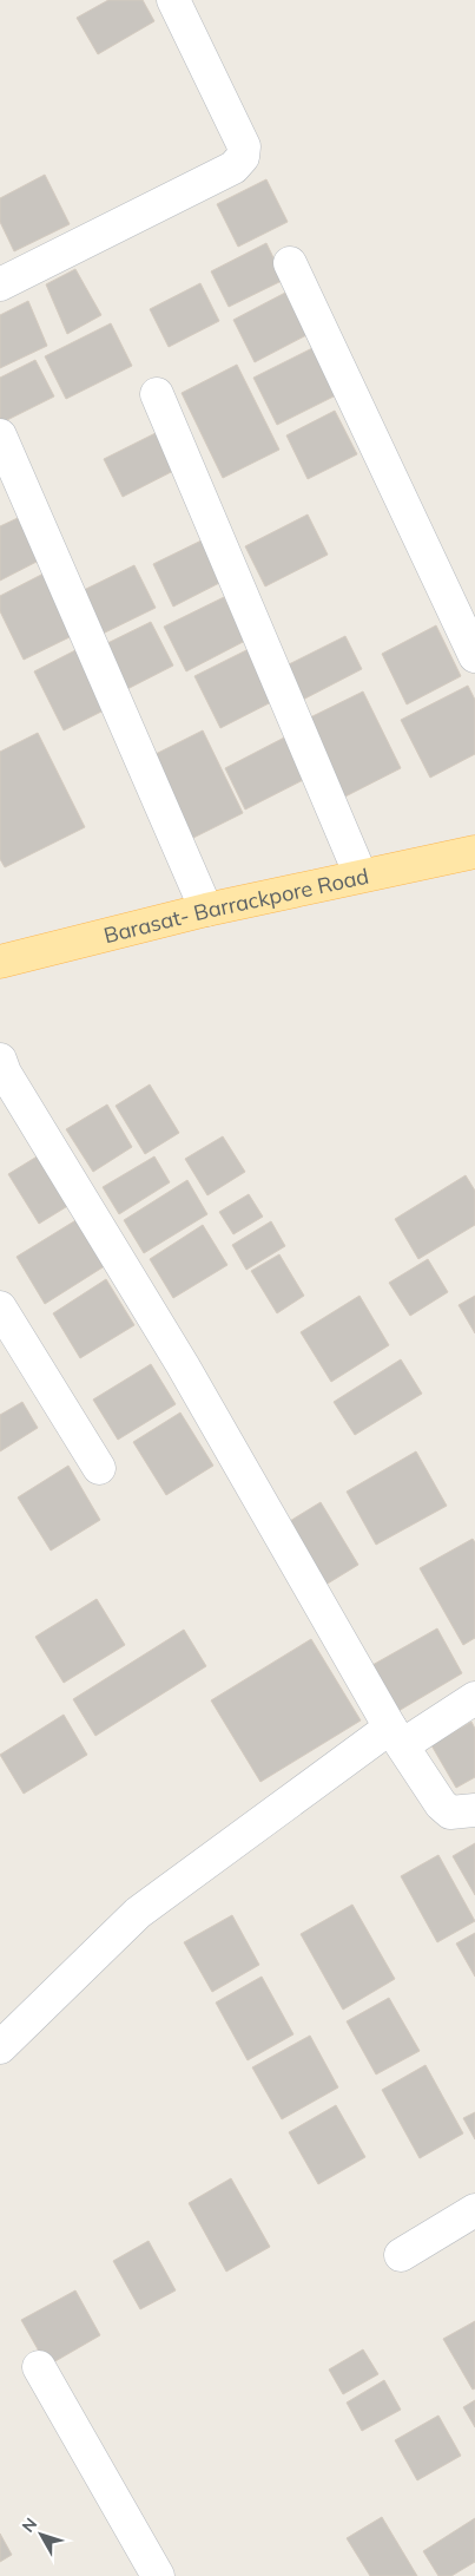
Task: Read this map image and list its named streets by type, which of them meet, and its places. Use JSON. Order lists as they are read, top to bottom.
{
  "streets": {
    "main road": ["Barasat- Barrackpore Road"]
  },
  "north": "top left"
}
